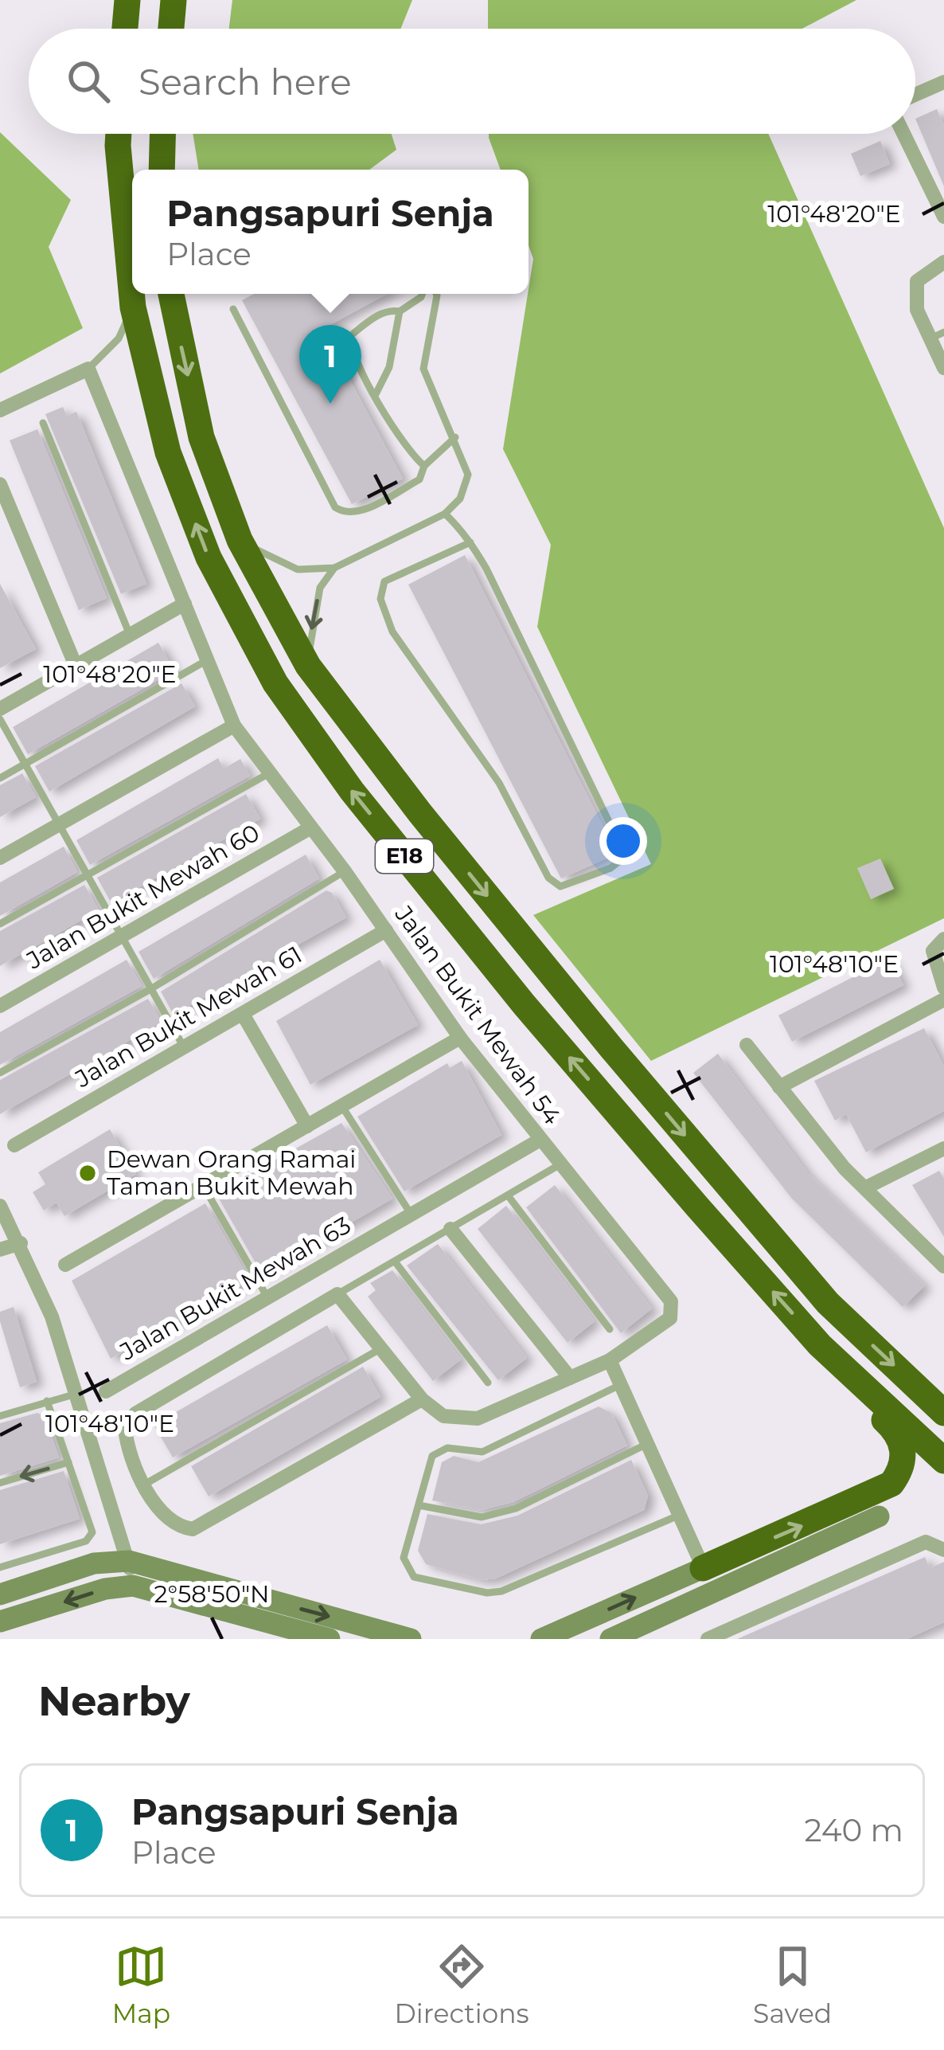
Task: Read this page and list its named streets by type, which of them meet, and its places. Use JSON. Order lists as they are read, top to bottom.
{
  "streets": {
    "highway": ["E18"],
    "street": [
      "Jalan Bukit Mewah 60",
      "Jalan Bukit Mewah 54",
      "Jalan Bukit Mewah 61",
      "Jalan Bukit Mewah 63"
    ]
  },
  "crossings": [
    ["Jalan Bukit Mewah 60", "Jalan Bukit Mewah 54"],
    ["Jalan Bukit Mewah 54", "Jalan Bukit Mewah 61"],
    ["Jalan Bukit Mewah 54", "Jalan Bukit Mewah 63"]
  ],
  "places": ["Dewan Orang Ramai Taman Bukit Mewah"],
  "page": {
    "search": "Search here",
    "popup": ["Pangsapuri Senja", "Place"],
    "pins": "1",
    "heading": "Nearby",
    "list": [
      {
        "mark": "1",
        "name": "Pangsapuri Senja",
        "note": "Place",
        "value": "240 m"
      }
    ],
    "nav": ["Map", "Directions", "Saved"]
  },
  "coordinates": ["101°48'20\"E", "101°48'10\"E", "2°58'50\"N"]
}
